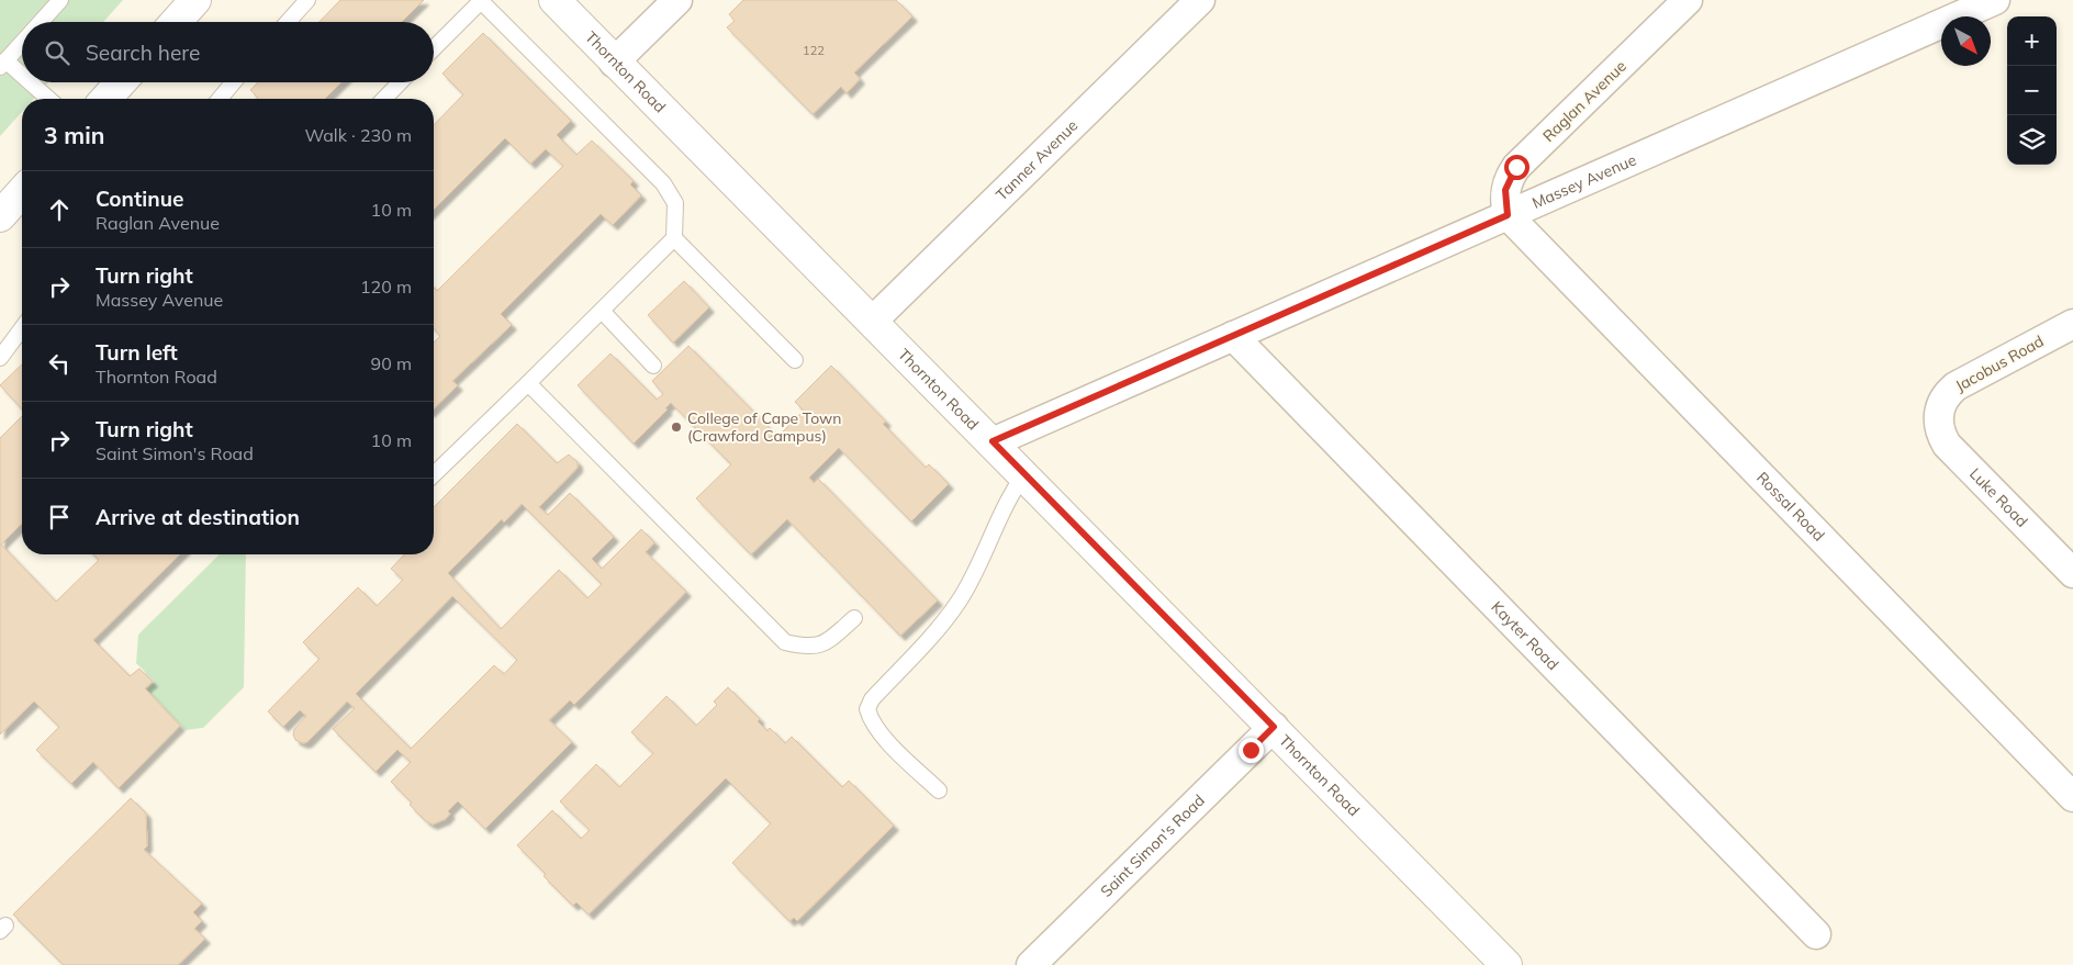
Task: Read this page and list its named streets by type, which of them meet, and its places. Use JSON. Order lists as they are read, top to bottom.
{
  "streets": {
    "street": [
      "Thornton Road",
      "Raglan Avenue",
      "Tanner Avenue",
      "Massey Avenue",
      "Jacobus Road",
      "Luke Road",
      "Rossal Road",
      "Kayter Road",
      "Saint Simon's Road"
    ]
  },
  "crossings": [
    ["Thornton Road", "Tanner Avenue"],
    ["Thornton Road", "Massey Avenue"],
    ["Thornton Road", "Saint Simon's Road"],
    ["Raglan Avenue", "Massey Avenue"],
    ["Raglan Avenue", "Rossal Road"],
    ["Massey Avenue", "Rossal Road"],
    ["Massey Avenue", "Kayter Road"],
    ["Jacobus Road", "Luke Road"]
  ],
  "places": ["College of Cape Town (Crawford Campus)"],
  "house_numbers": ["122"],
  "north": "bottom right",
  "page": {
    "map_buttons": ["+", "−"],
    "search": "Search here",
    "heading": ["3 min", "Walk · 230 m"],
    "list": [
      ["Continue", "Raglan Avenue", "10 m"],
      ["Turn right", "Massey Avenue", "120 m"],
      ["Turn left", "Thornton Road", "90 m"],
      ["Turn right", "Saint Simon's Road", "10 m"],
      "Arrive at destination"
    ]
  }
}
